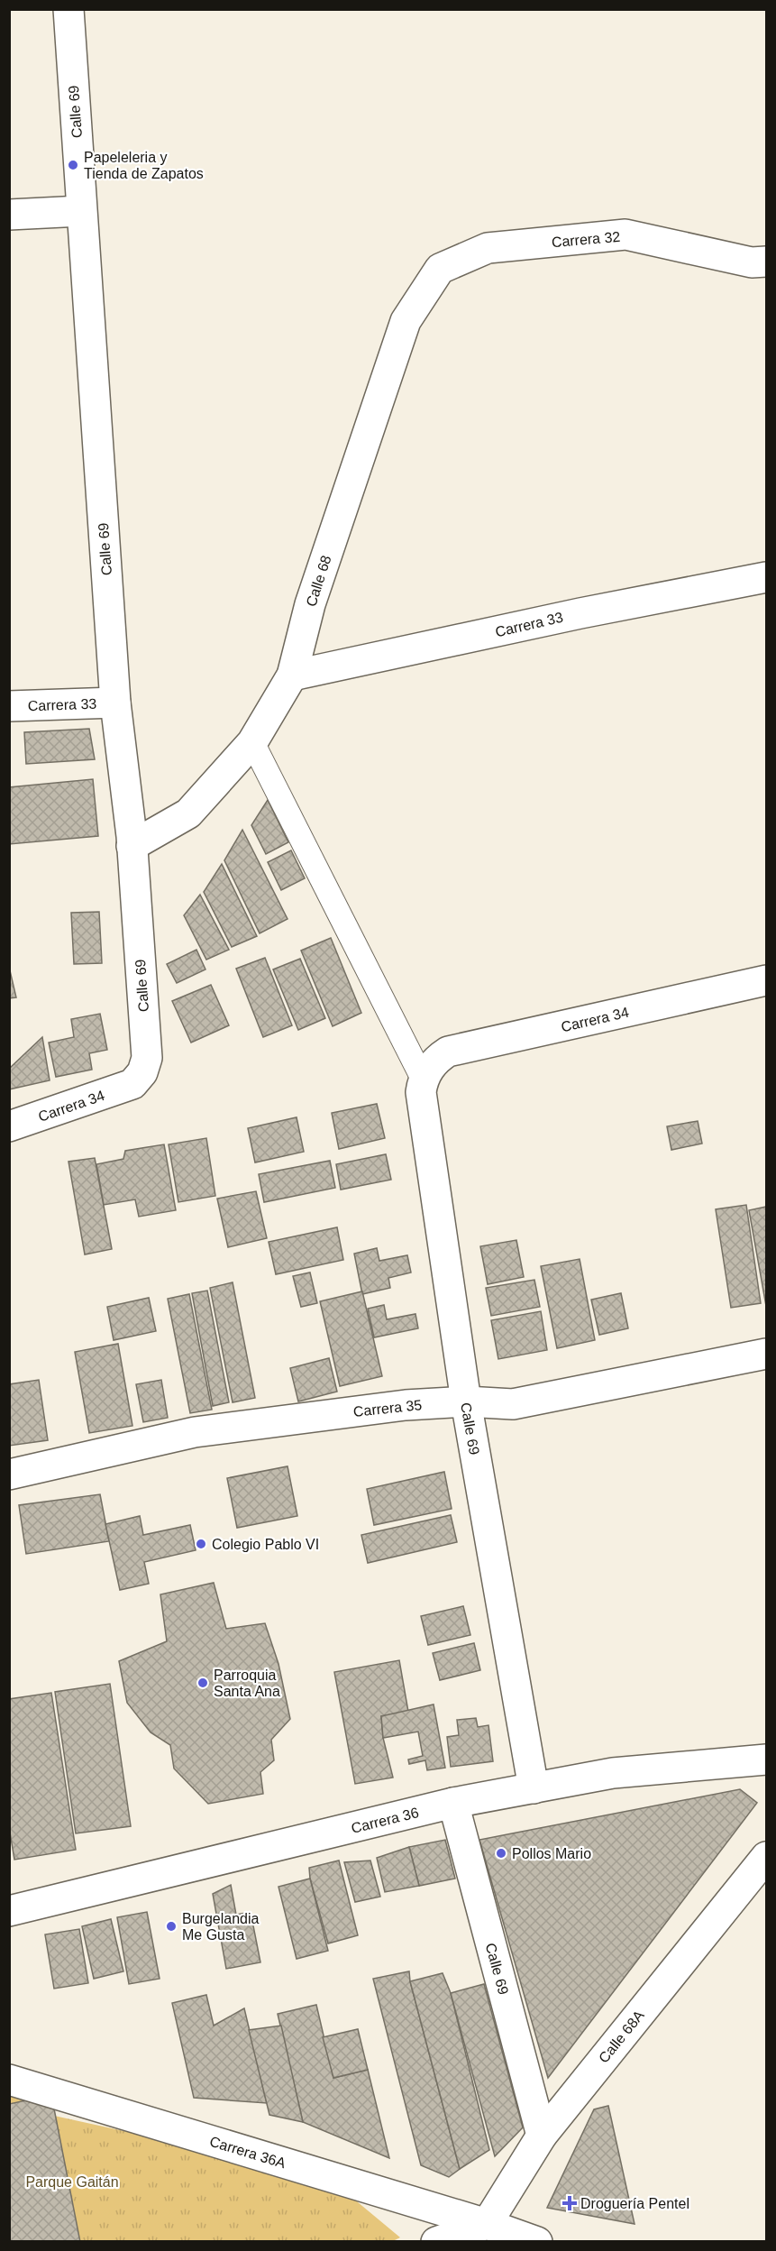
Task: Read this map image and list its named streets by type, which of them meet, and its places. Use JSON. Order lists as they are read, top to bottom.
{
  "streets": {
    "street": [
      "Calle 69",
      "Carrera 32",
      "Calle 68",
      "Carrera 33",
      "Carrera 34",
      "Carrera 35",
      "Carrera 36",
      "Calle 68A",
      "Carrera 36A"
    ]
  },
  "crossings": [
    ["Calle 69", "Calle 68"],
    ["Calle 69", "Carrera 33"],
    ["Calle 69", "Carrera 34"],
    ["Calle 69", "Carrera 35"],
    ["Calle 69", "Carrera 36"],
    ["Calle 69", "Calle 68A"],
    ["Carrera 32", "Calle 68"],
    ["Calle 68", "Carrera 33"],
    ["Calle 68A", "Carrera 36A"]
  ],
  "parks": ["Parque Gaitán"],
  "places": {
    "other": [
      "Papeleleria y Tienda de Zapatos",
      "Colegio Pablo VI",
      "Parroquia Santa Ana",
      "Pollos Mario",
      "Burgelandia Me Gusta"
    ],
    "health": ["Droguería Pentel"]
  }
}
